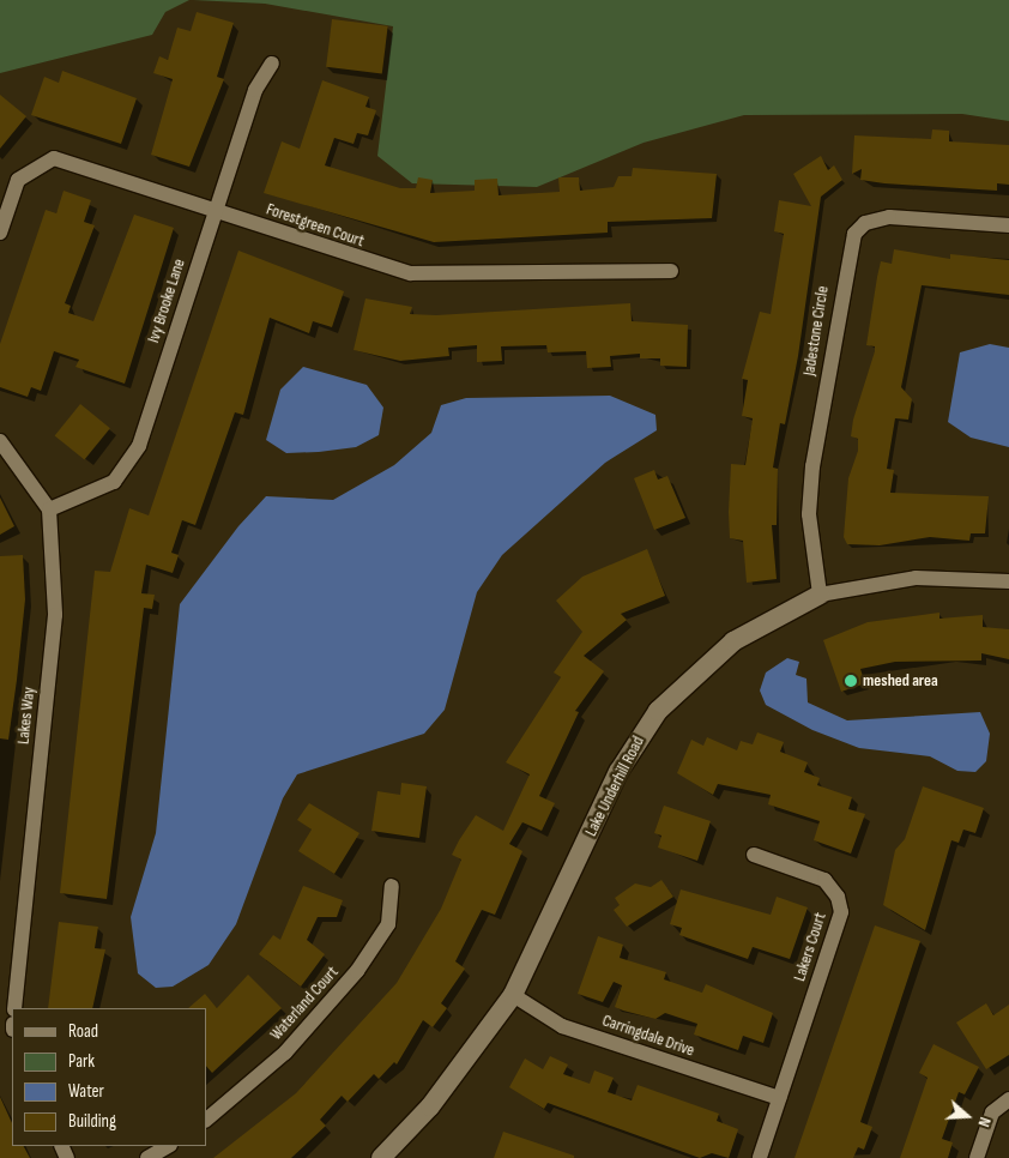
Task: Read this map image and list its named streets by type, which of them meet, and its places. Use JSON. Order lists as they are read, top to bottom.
{
  "streets": {
    "street": [
      "Forestgreen Court",
      "Ivy Brooke Lane",
      "Jadestone Circle",
      "Lakes Way",
      "Lake Underhill Road",
      "Lakers Court",
      "Waterland Court",
      "Carringdale Drive"
    ]
  },
  "crossings": [
    ["Forestgreen Court", "Ivy Brooke Lane"],
    ["Ivy Brooke Lane", "Lakes Way"],
    ["Jadestone Circle", "Lake Underhill Road"],
    ["Lake Underhill Road", "Carringdale Drive"],
    ["Lakers Court", "Carringdale Drive"]
  ],
  "places": ["meshed area"],
  "legend": [
    "Road",
    "Park",
    "Water",
    "Building"
  ],
  "north": "right"
}
